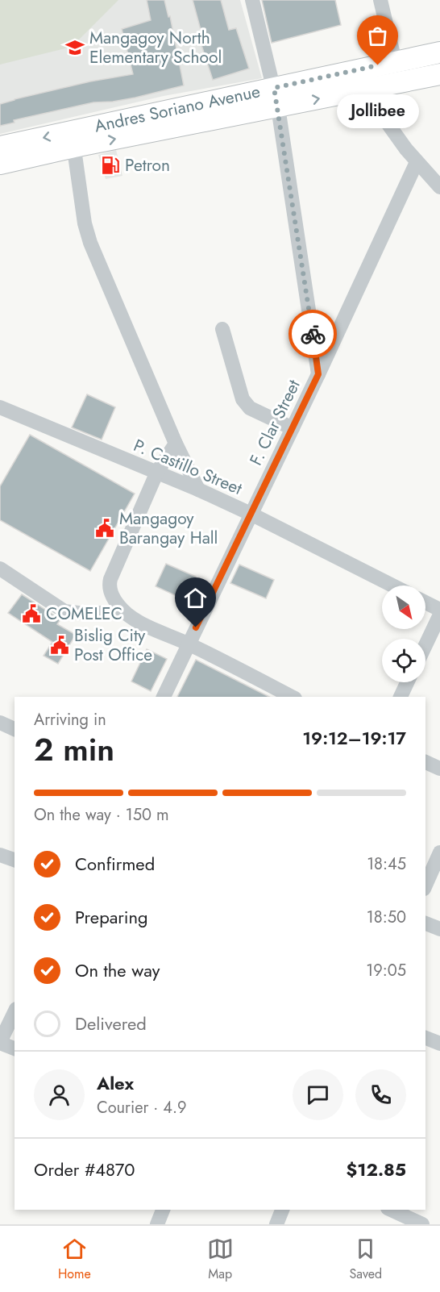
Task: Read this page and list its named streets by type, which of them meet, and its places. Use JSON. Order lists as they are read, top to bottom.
{
  "streets": {
    "highway": ["Andres Soriano Avenue"],
    "street": ["F. Clar Street", "P. Castillo Street"]
  },
  "crossings": [
    ["F. Clar Street", "P. Castillo Street"]
  ],
  "places": {
    "school or university": ["Mangagoy North Elementary School"],
    "other": ["Jollibee"],
    "fuel station": ["Petron"],
    "public building": ["Mangagoy Barangay Hall", "COMELEC", "Bislig City Post Office"]
  },
  "north": "bottom right",
  "page": {
    "bubble": "Jollibee",
    "heading": ["2 min", "Arriving in", "19:12–19:17"],
    "panel": [
      "Alex",
      "Courier · 4.9",
      "Order #4870",
      "$12.85"
    ],
    "bar": "On the way · 150 m",
    "list": [
      ["Confirmed", "18:45"],
      ["Preparing", "18:50"],
      ["On the way", "19:05"],
      "Delivered"
    ],
    "tabs": ["Home", "Map", "Saved"]
  }
}
